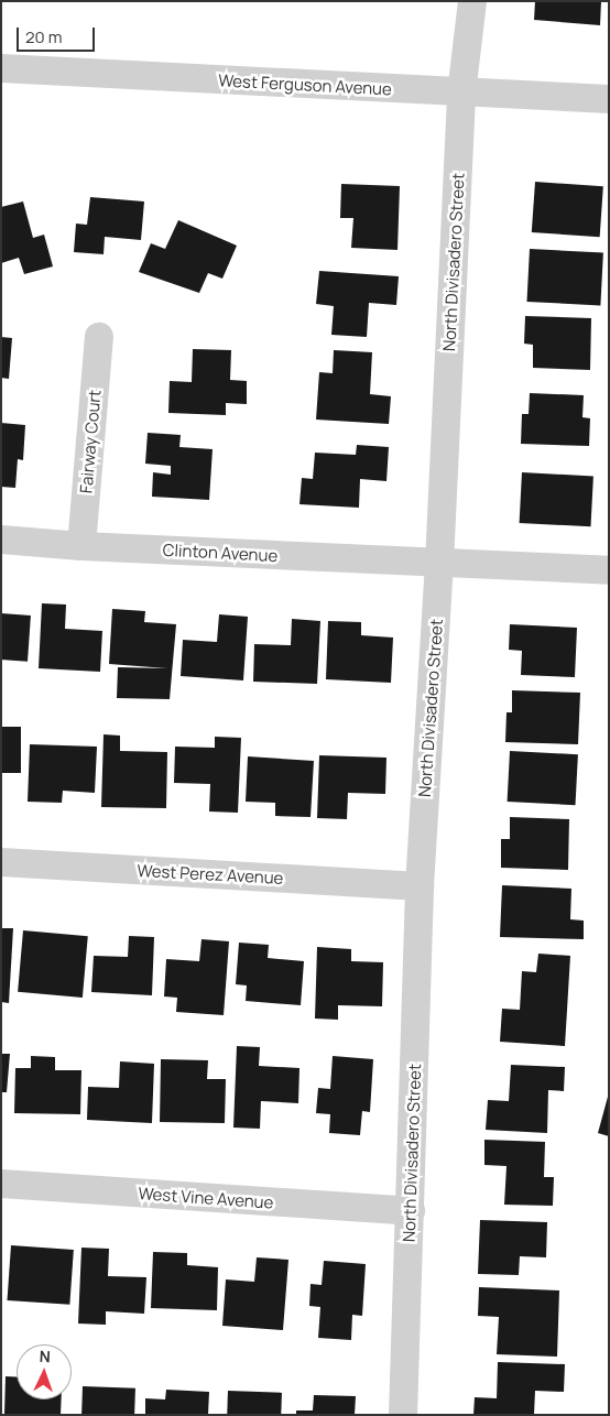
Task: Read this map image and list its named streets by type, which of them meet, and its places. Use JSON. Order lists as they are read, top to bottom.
{
  "streets": {
    "street": [
      "West Ferguson Avenue",
      "North Divisadero Street",
      "Fairway Court",
      "Clinton Avenue",
      "West Perez Avenue",
      "West Vine Avenue"
    ]
  },
  "crossings": [
    ["West Ferguson Avenue", "North Divisadero Street"],
    ["North Divisadero Street", "Clinton Avenue"],
    ["North Divisadero Street", "West Perez Avenue"],
    ["North Divisadero Street", "West Vine Avenue"],
    ["Fairway Court", "Clinton Avenue"]
  ],
  "scale_bar": "20 m",
  "north": "top"
}
